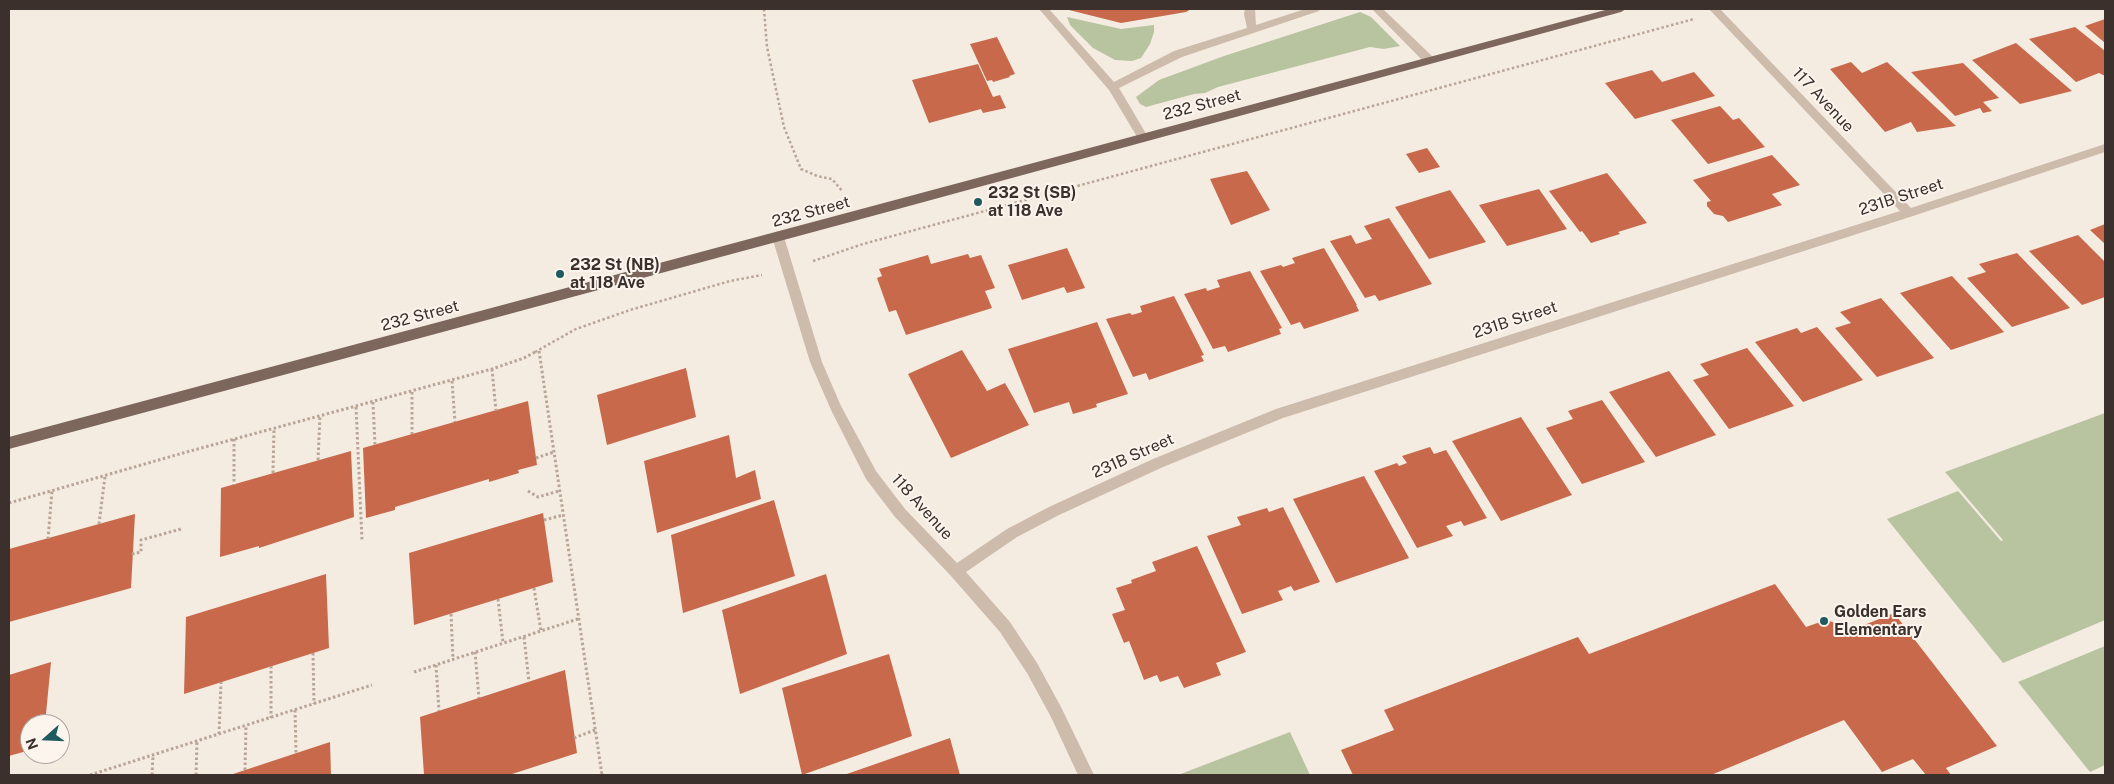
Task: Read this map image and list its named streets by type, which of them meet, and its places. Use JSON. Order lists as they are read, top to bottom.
{
  "streets": {
    "main road": ["232 Street"],
    "street": ["117 Avenue", "231B Street", "118 Avenue"]
  },
  "crossings": [
    ["117 Avenue", "231B Street"],
    ["232 Street", "118 Avenue"],
    ["231B Street", "118 Avenue"]
  ],
  "places": ["232 St (SB) at 118 Ave", "232 St (NB) at 118 Ave", "Golden Ears Elementary"],
  "north": "left"
}
